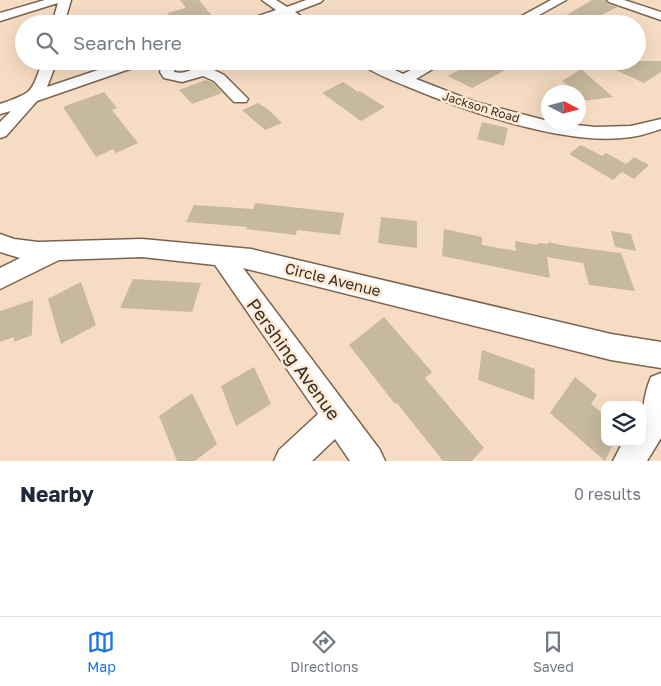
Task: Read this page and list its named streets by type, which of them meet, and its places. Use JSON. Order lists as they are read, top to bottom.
{
  "streets": {
    "street": ["Jackson Road", "Circle Avenue", "Pershing Avenue"]
  },
  "crossings": [
    ["Circle Avenue", "Pershing Avenue"]
  ],
  "north": "right",
  "page": {
    "search": "Search here",
    "heading": ["Nearby", "0 results"],
    "nav": ["Map", "Directions", "Saved"]
  }
}
